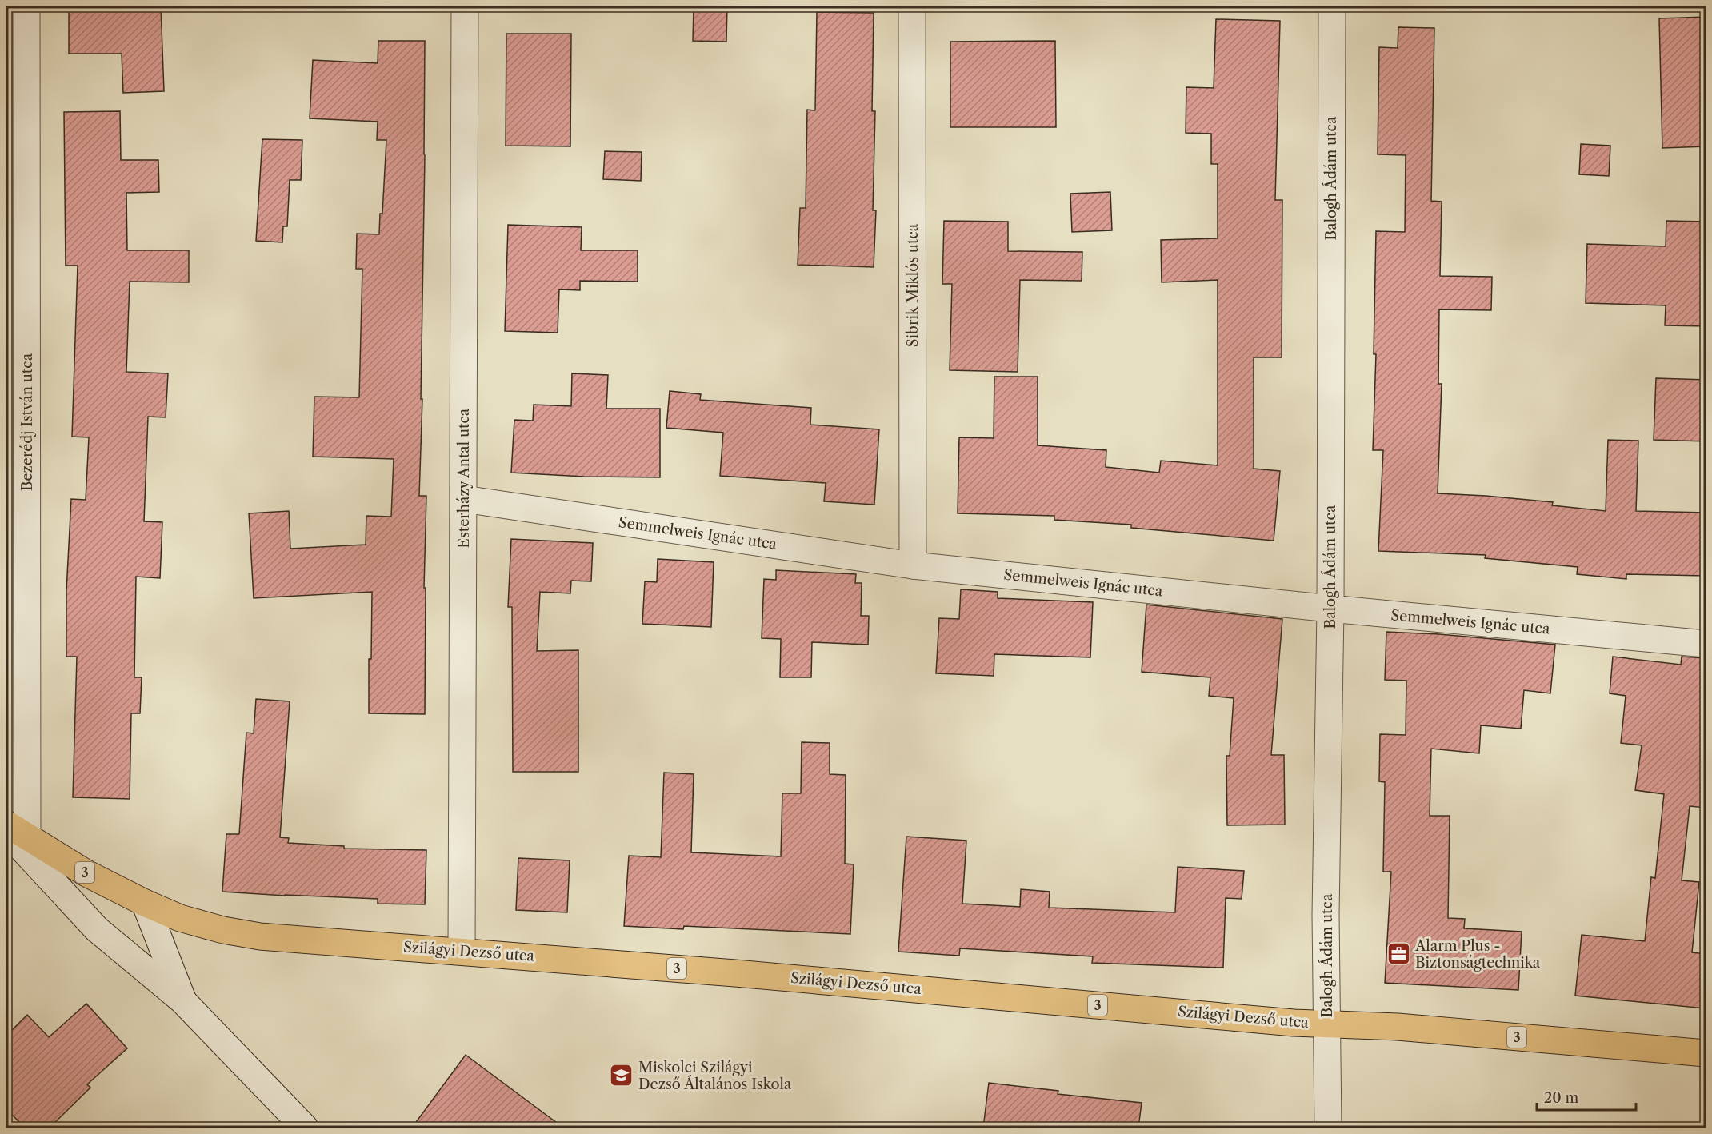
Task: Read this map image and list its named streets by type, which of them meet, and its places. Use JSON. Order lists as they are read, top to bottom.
{
  "streets": {
    "main road": ["3", "Szilágyi Dezső utca"],
    "street": [
      "Balogh Ádám utca",
      "Sibrik Miklós utca",
      "Bezerédj István utca",
      "Esterházy Antal utca",
      "Semmelweis Ignác utca"
    ]
  },
  "crossings": [
    ["Balogh Ádám utca", "Semmelweis Ignác utca"],
    ["Balogh Ádám utca", "Szilágyi Dezső utca"],
    ["Sibrik Miklós utca", "Semmelweis Ignác utca"],
    ["Bezerédj István utca", "3"],
    ["Bezerédj István utca", "Szilágyi Dezső utca"],
    ["Esterházy Antal utca", "Semmelweis Ignác utca"],
    ["Esterházy Antal utca", "Szilágyi Dezső utca"],
    ["3", "Szilágyi Dezső utca"]
  ],
  "places": {
    "office": ["Alarm Plus - Biztonságtechnika"],
    "school or university": ["Miskolci Szilágyi Dezső Általános Iskola"]
  },
  "scale_bar": "20 m"
}
